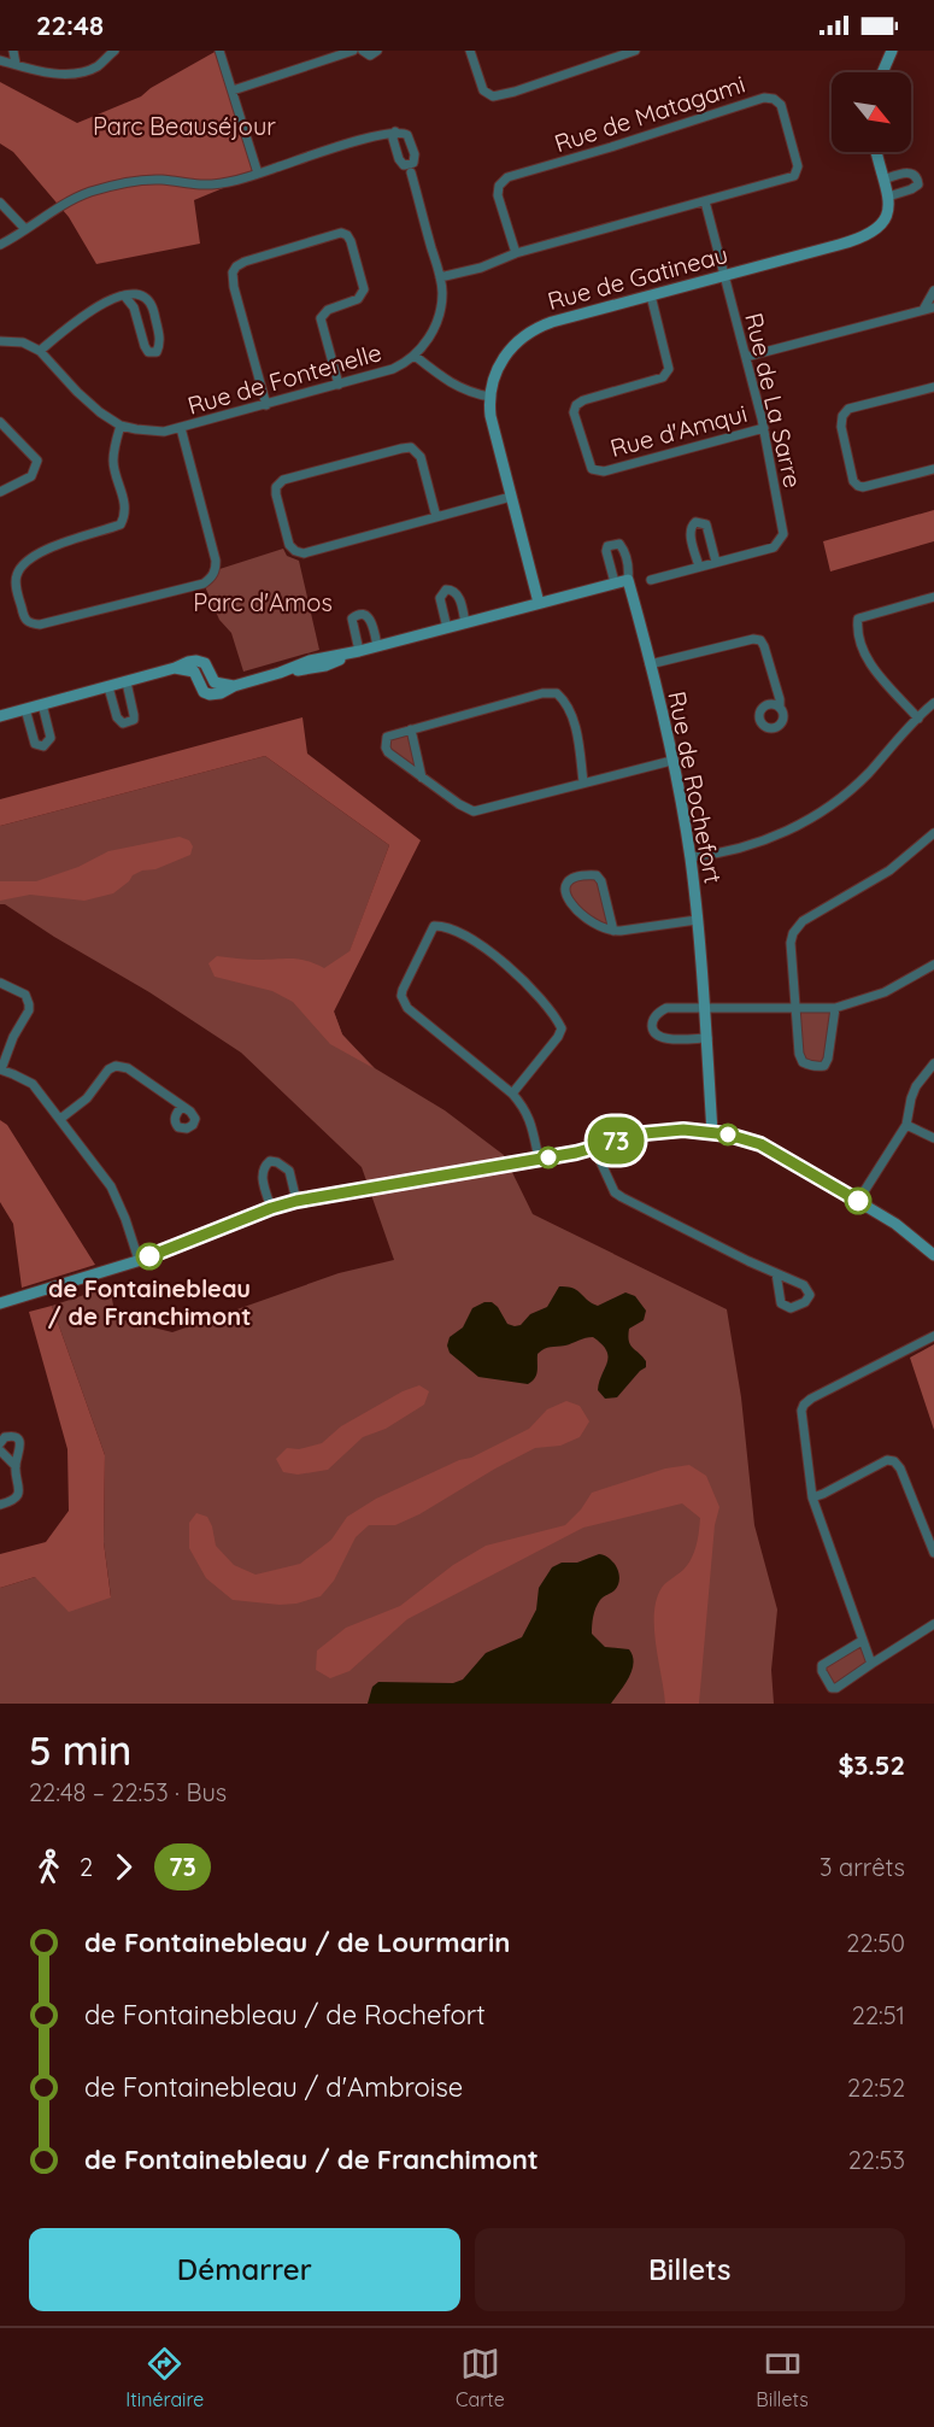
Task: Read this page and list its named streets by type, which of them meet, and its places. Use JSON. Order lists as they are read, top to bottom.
{
  "streets": {
    "street": [
      "Rue de Matagami",
      "Rue de Gatineau",
      "Rue de Fontenelle",
      "Rue de La Sarre",
      "Rue d'Amqui",
      "Rue de Rochefort"
    ]
  },
  "crossings": [
    ["Rue de Matagami", "Rue de Fontenelle"],
    ["Rue de Matagami", "Rue de La Sarre"],
    ["Rue de Gatineau", "Rue de La Sarre"],
    ["Rue de Gatineau", "Rue d'Amqui"],
    ["Rue de La Sarre", "Rue d'Amqui"]
  ],
  "parks": ["Parc Beauséjour", "Parc d'Amos"],
  "places": ["de Fontainebleau / de Franchimont"],
  "lines": ["bus line 73"],
  "north": "bottom right",
  "page": {
    "status": "22:48",
    "on_map": "73",
    "heading": ["5 min", "22:48 – 22:53 · Bus", "$3.52"],
    "legs": ["2", "73", "3 arrêts"],
    "list": [
      {
        "name": "de Fontainebleau / de Lourmarin",
        "value": "22:50"
      },
      {
        "name": "de Fontainebleau / de Rochefort",
        "value": "22:51"
      },
      {
        "name": "de Fontainebleau / d'Ambroise",
        "value": "22:52"
      },
      {
        "name": "de Fontainebleau / de Franchimont",
        "value": "22:53"
      }
    ],
    "buttons": ["Démarrer", "Billets"],
    "tabs": ["Itinéraire", "Carte", "Billets"]
  }
}
